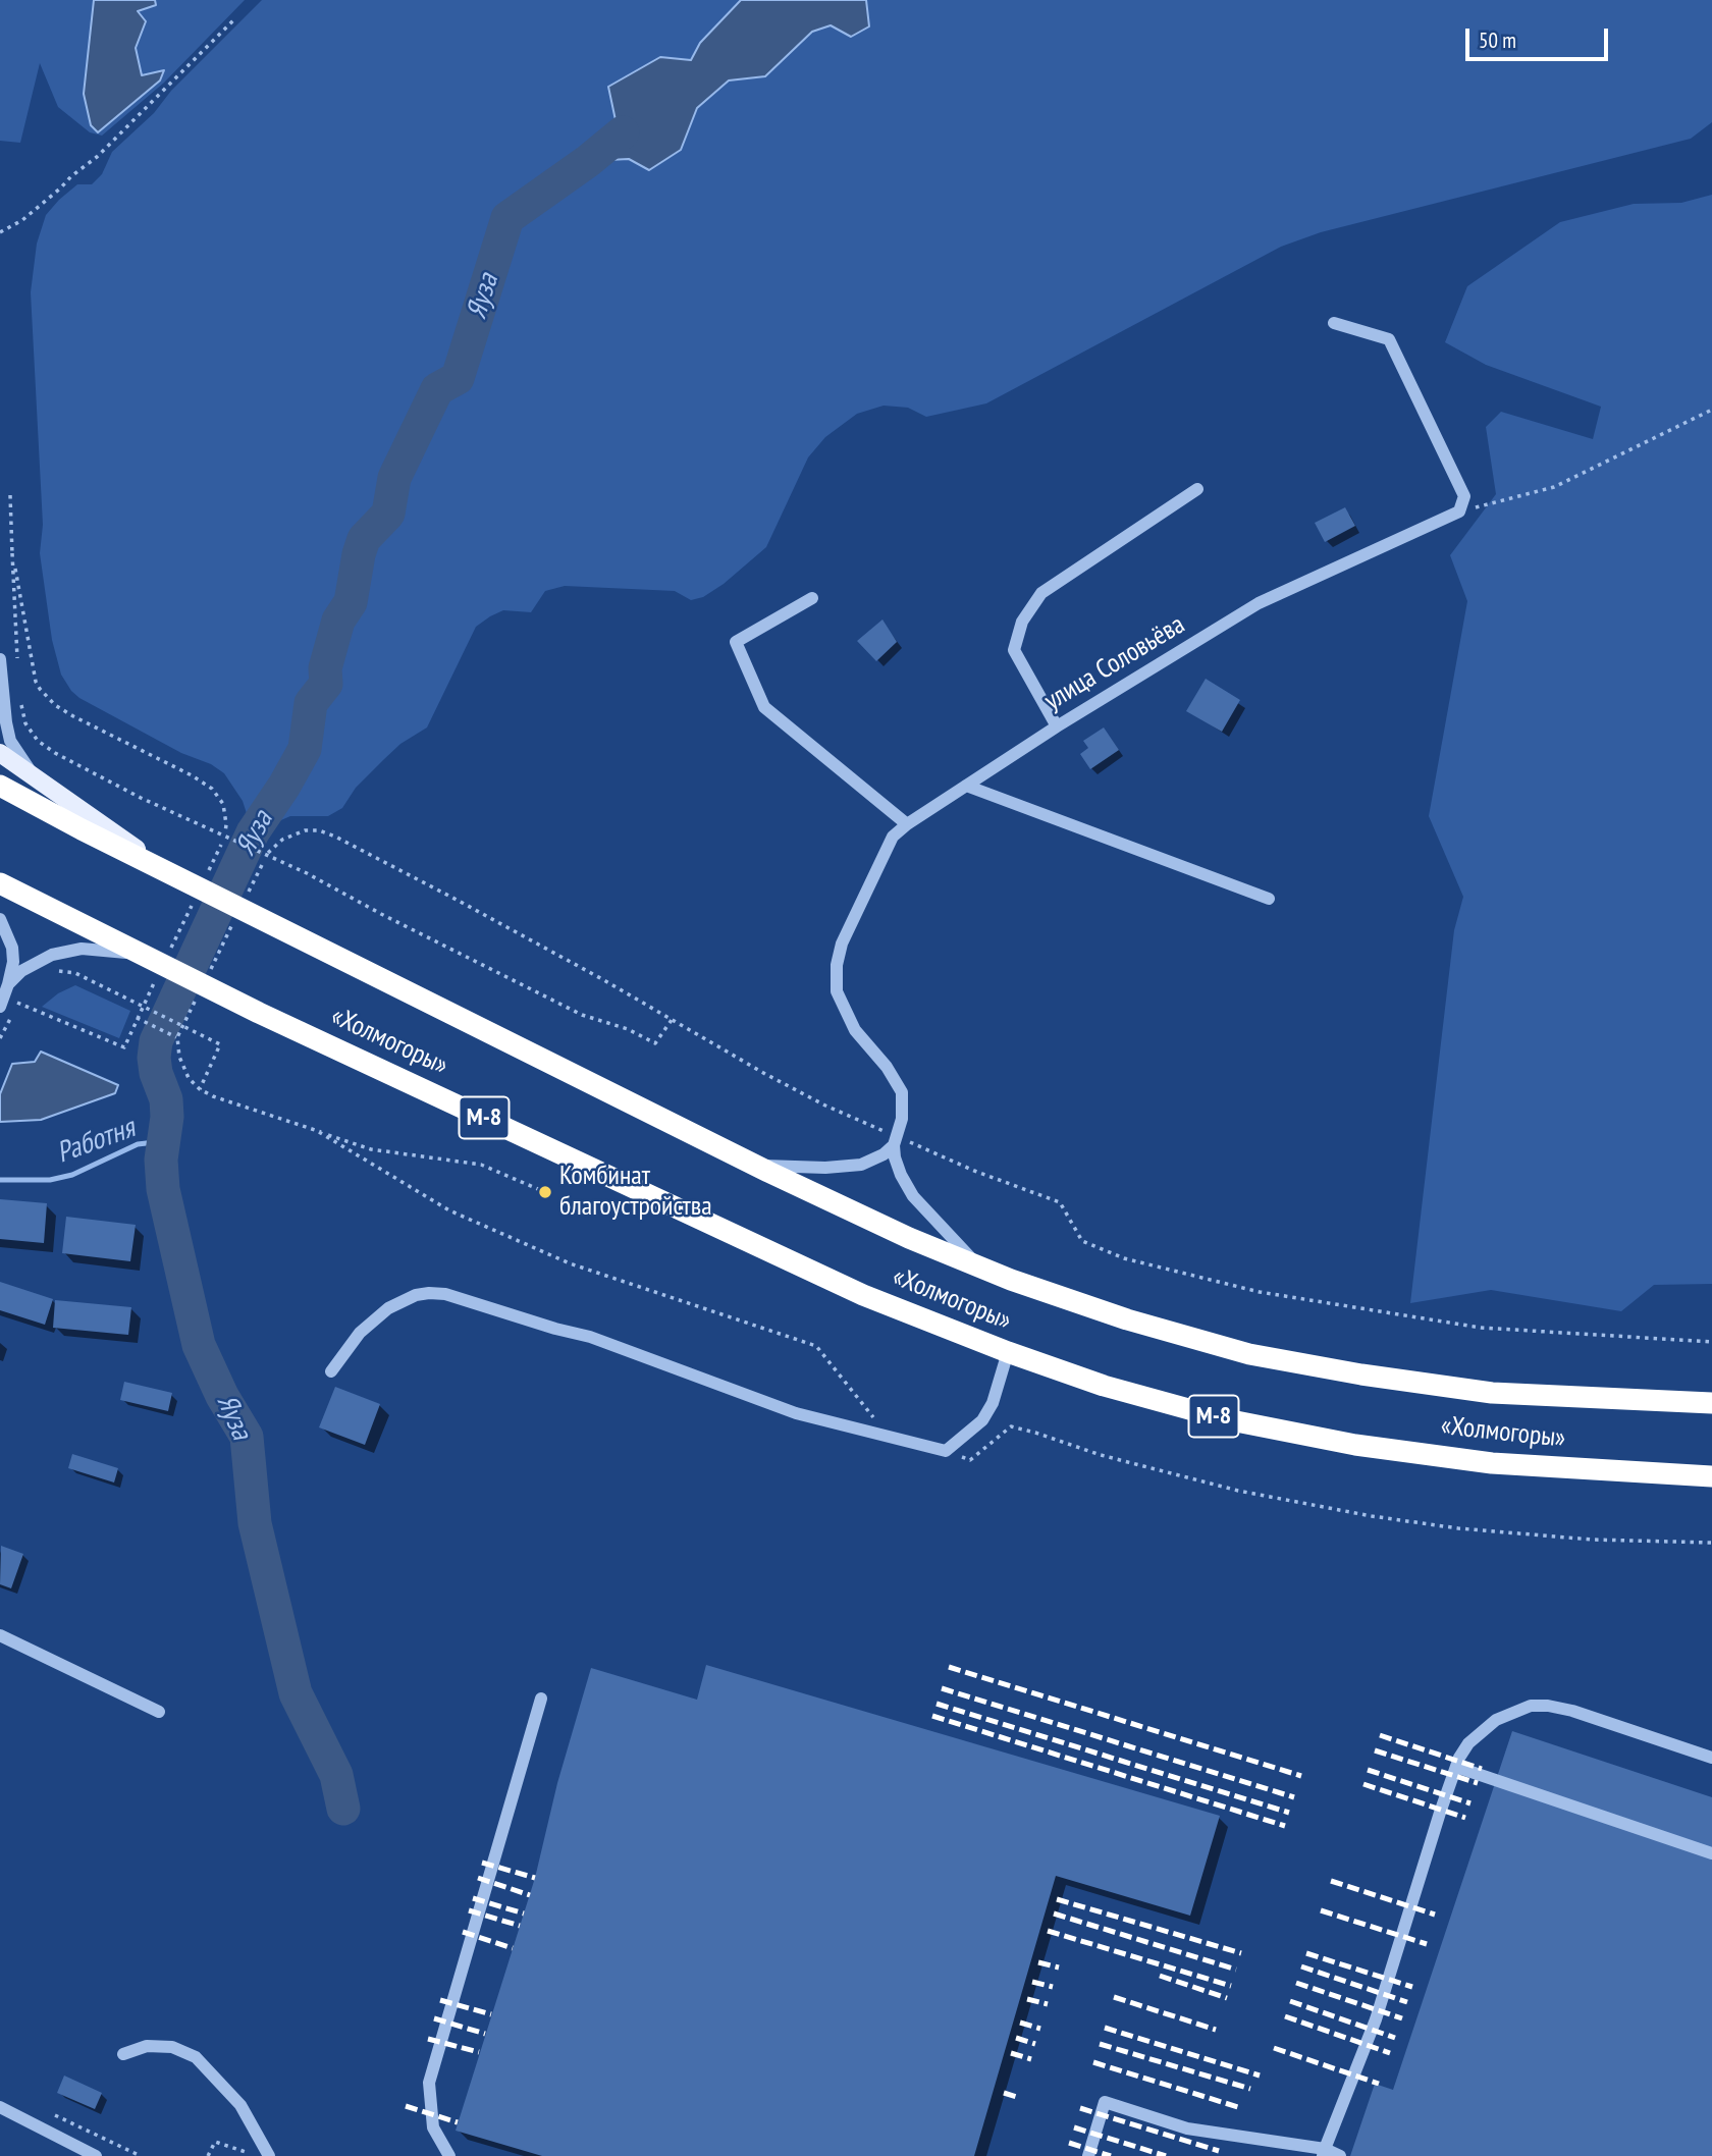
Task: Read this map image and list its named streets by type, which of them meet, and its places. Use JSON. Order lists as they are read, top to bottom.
{
  "streets": {
    "highway": ["«Холмогоры»", "М-8"],
    "street": ["улица Соловьёва"]
  },
  "crossings": [
    ["улица Соловьёва", "«Холмогоры»"],
    ["«Холмогоры»", "М-8"]
  ],
  "water": ["Яуза", "Работня"],
  "places": ["Комбинат благоустройства"],
  "scale_bar": "50 m"
}
